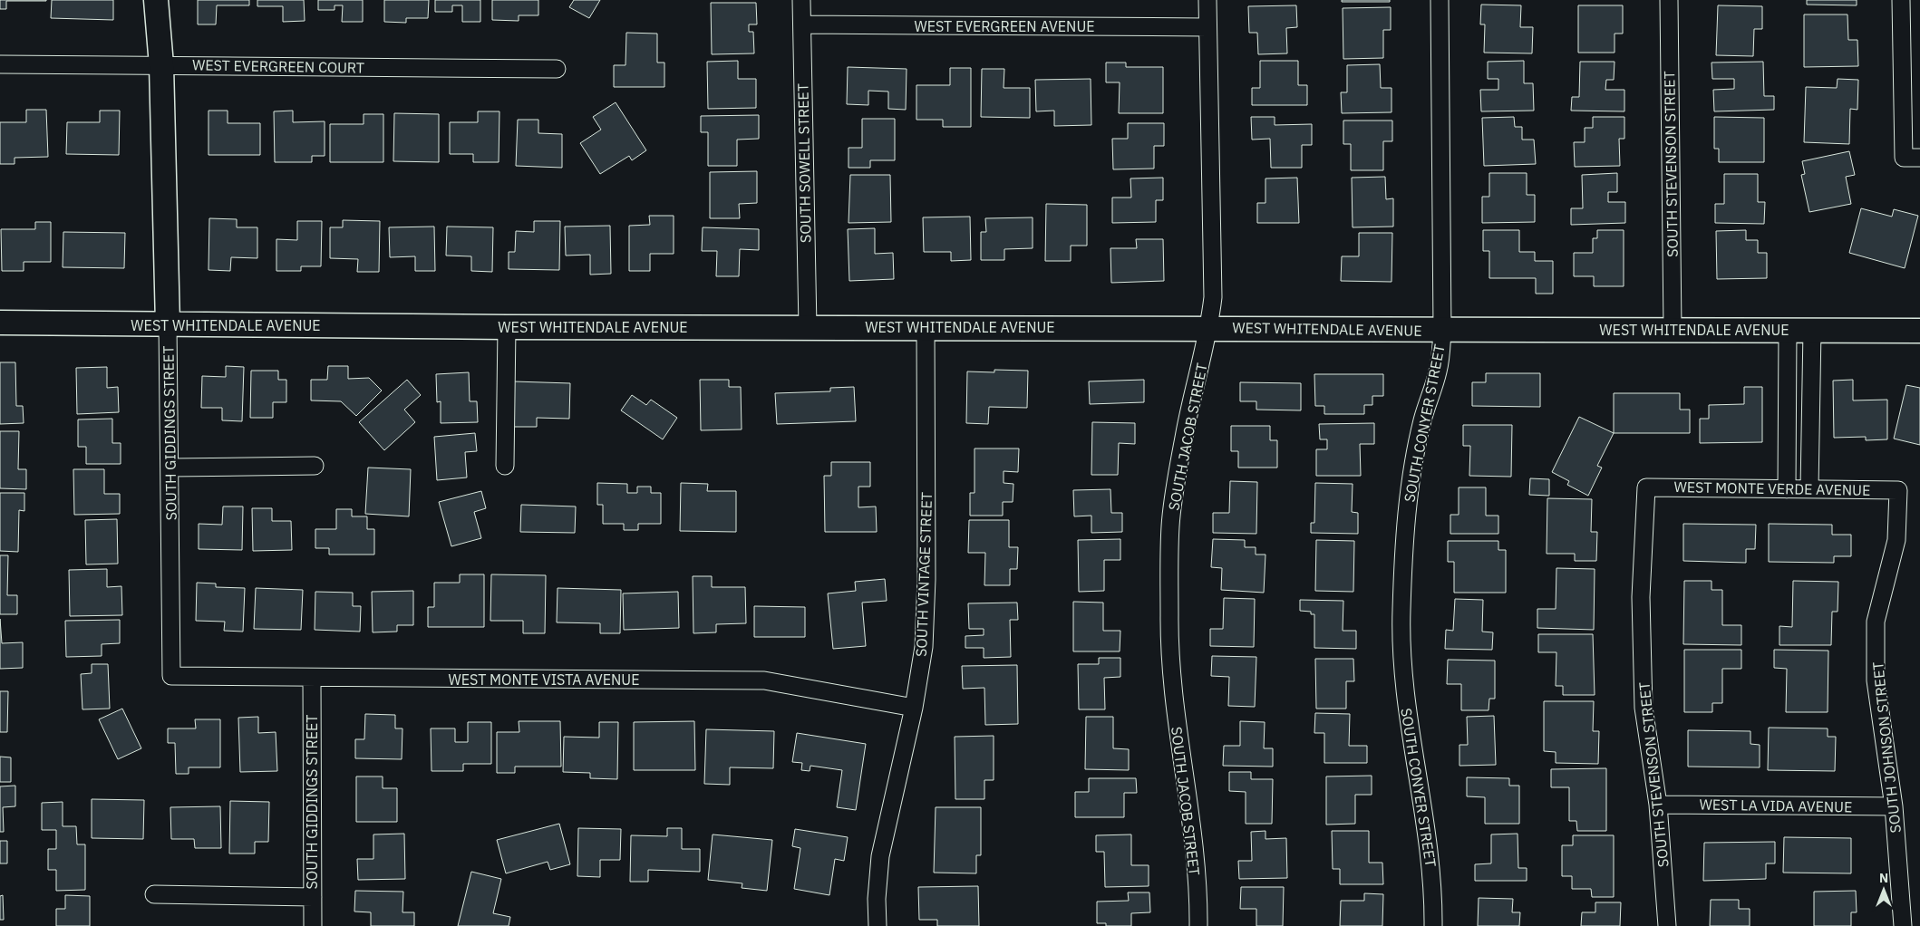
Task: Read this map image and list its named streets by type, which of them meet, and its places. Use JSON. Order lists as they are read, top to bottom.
{
  "streets": {
    "street": [
      "WEST EVERGREEN AVENUE",
      "WEST EVERGREEN COURT",
      "SOUTH SOWELL STREET",
      "SOUTH STEVENSON STREET",
      "WEST WHITENDALE AVENUE",
      "SOUTH CONYER STREET",
      "SOUTH GIDDINGS STREET",
      "SOUTH JACOB STREET",
      "WEST MONTE VERDE AVENUE",
      "SOUTH VINTAGE STREET",
      "WEST MONTE VISTA AVENUE",
      "SOUTH JOHNSON STREET",
      "WEST LA VIDA AVENUE"
    ]
  },
  "crossings": [
    ["WEST EVERGREEN AVENUE", "SOUTH SOWELL STREET"],
    ["WEST EVERGREEN AVENUE", "SOUTH JACOB STREET"],
    ["WEST EVERGREEN COURT", "SOUTH GIDDINGS STREET"],
    ["SOUTH SOWELL STREET", "WEST WHITENDALE AVENUE"],
    ["SOUTH STEVENSON STREET", "WEST WHITENDALE AVENUE"],
    ["SOUTH STEVENSON STREET", "WEST MONTE VERDE AVENUE"],
    ["SOUTH STEVENSON STREET", "WEST LA VIDA AVENUE"],
    ["WEST WHITENDALE AVENUE", "SOUTH CONYER STREET"],
    ["WEST WHITENDALE AVENUE", "SOUTH GIDDINGS STREET"],
    ["WEST WHITENDALE AVENUE", "SOUTH JACOB STREET"],
    ["WEST WHITENDALE AVENUE", "SOUTH VINTAGE STREET"],
    ["SOUTH GIDDINGS STREET", "WEST MONTE VISTA AVENUE"],
    ["WEST MONTE VERDE AVENUE", "SOUTH JOHNSON STREET"],
    ["SOUTH VINTAGE STREET", "WEST MONTE VISTA AVENUE"],
    ["SOUTH JOHNSON STREET", "WEST LA VIDA AVENUE"]
  ],
  "north": "top"
}
